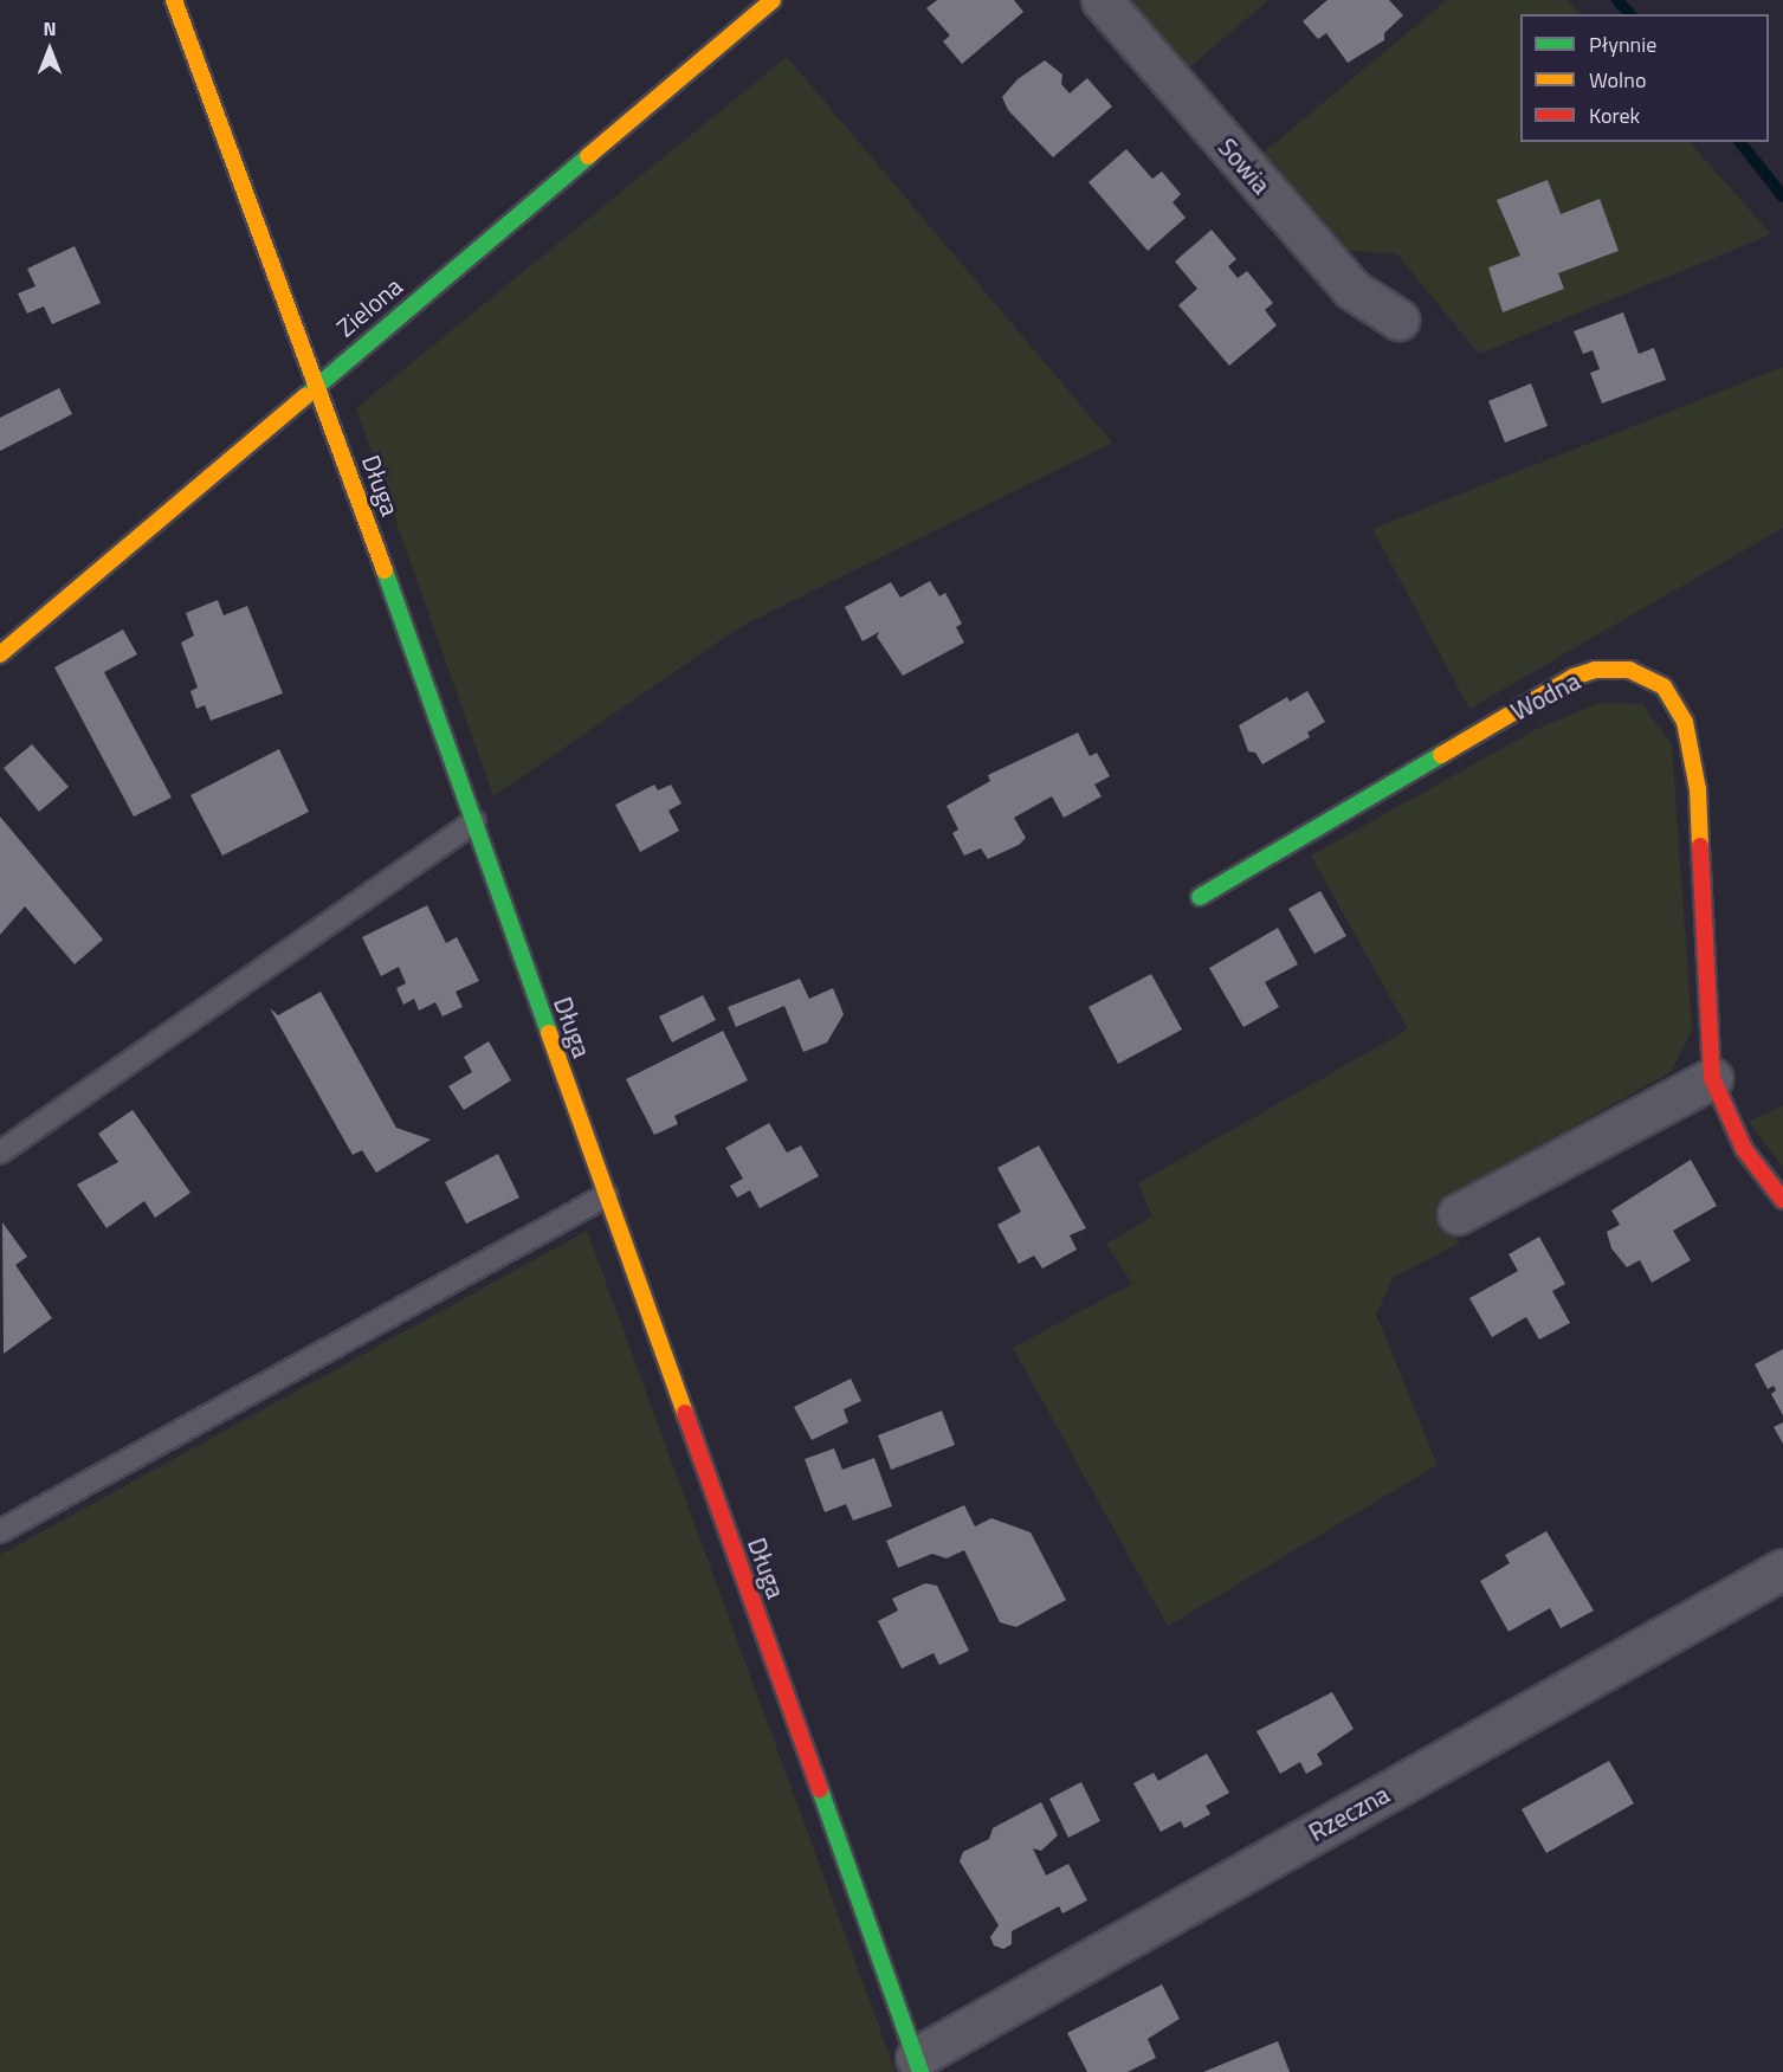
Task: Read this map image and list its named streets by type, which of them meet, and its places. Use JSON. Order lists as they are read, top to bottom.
{
  "streets": {
    "street": [
      "Sowia",
      "Zielona",
      "Długa",
      "Wodna",
      "Rzeczna"
    ]
  },
  "crossings": [
    ["Zielona", "Długa"],
    ["Długa", "Rzeczna"]
  ],
  "legend": ["Płynnie", "Wolno", "Korek"],
  "north": "top"
}
